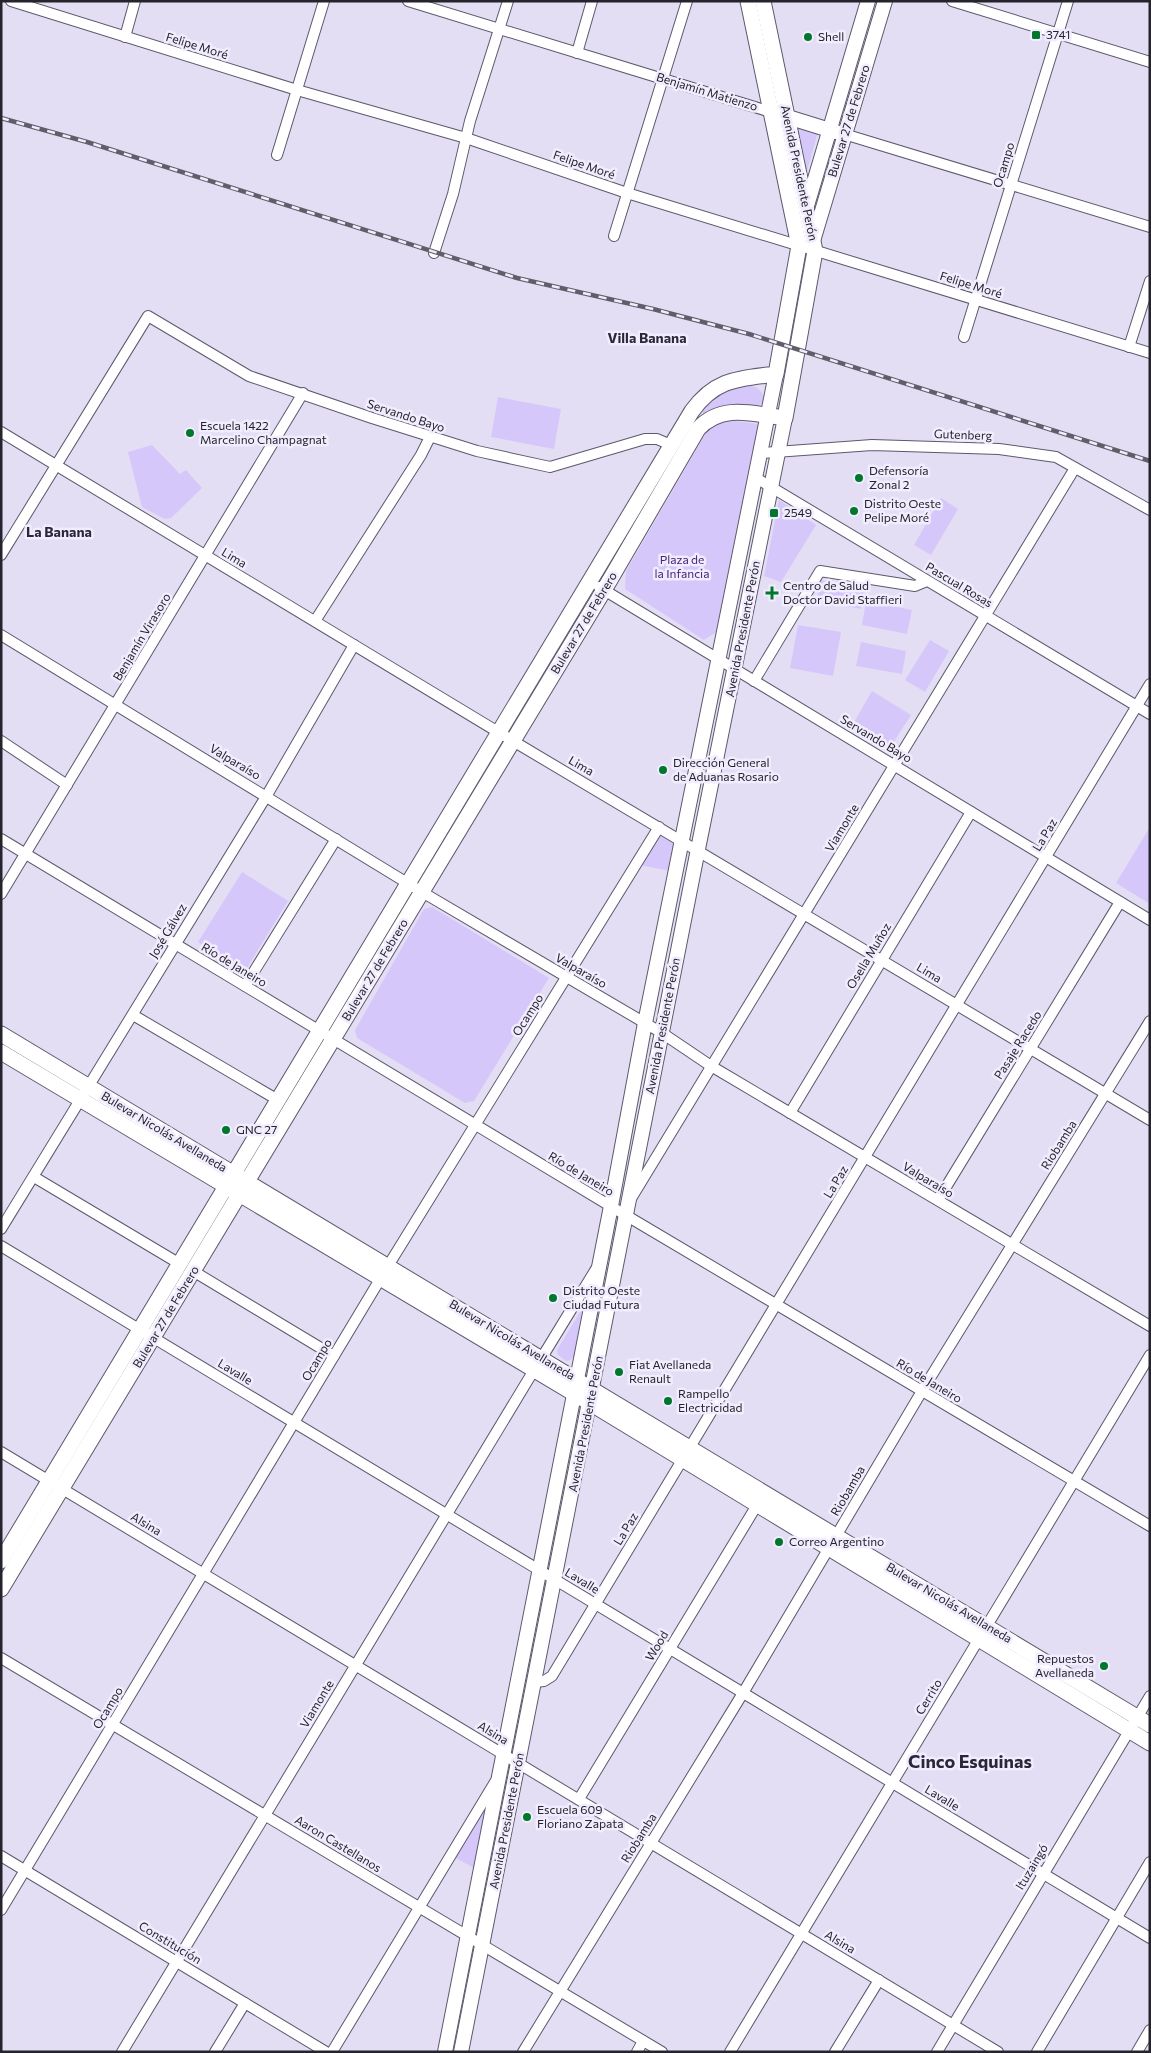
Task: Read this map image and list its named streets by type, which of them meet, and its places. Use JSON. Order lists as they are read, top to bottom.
{
  "streets": {
    "main road": [
      "Benjamín Matienzo",
      "Bulevar 27 de Febrero",
      "Avenida Presidente Perón",
      "Bulevar Nicolás Avellaneda"
    ],
    "street": [
      "Felipe Moré",
      "Ocampo",
      "Servando Bayo",
      "Gutenberg",
      "Lima",
      "Pascual Rosas",
      "Benjamín Virasoro",
      "Valparaíso",
      "Viamonte",
      "La Paz",
      "José Gálvez",
      "Osella Muñoz",
      "Río de Janeiro",
      "Pasaje Racedo",
      "Riobamba",
      "Lavalle",
      "Alsina",
      "Wood",
      "Cerrito",
      "Aaron Castellanos",
      "Ituzaingó",
      "Constitución"
    ]
  },
  "crossings": [
    ["Felipe Moré", "Bulevar 27 de Febrero"],
    ["Felipe Moré", "Ocampo"],
    ["Felipe Moré", "Avenida Presidente Perón"],
    ["Benjamín Matienzo", "Bulevar 27 de Febrero"],
    ["Benjamín Matienzo", "Ocampo"],
    ["Benjamín Matienzo", "Avenida Presidente Perón"],
    ["Bulevar 27 de Febrero", "Avenida Presidente Perón"],
    ["Bulevar 27 de Febrero", "Servando Bayo"],
    ["Bulevar 27 de Febrero", "Lima"],
    ["Bulevar 27 de Febrero", "Valparaíso"],
    ["Bulevar 27 de Febrero", "Río de Janeiro"],
    ["Bulevar 27 de Febrero", "Bulevar Nicolás Avellaneda"],
    ["Bulevar 27 de Febrero", "Lavalle"],
    ["Bulevar 27 de Febrero", "Alsina"],
    ["Ocampo", "Lima"],
    ["Ocampo", "Valparaíso"],
    ["Ocampo", "Río de Janeiro"],
    ["Ocampo", "Bulevar Nicolás Avellaneda"],
    ["Ocampo", "Lavalle"],
    ["Ocampo", "Alsina"],
    ["Ocampo", "Aaron Castellanos"],
    ["Ocampo", "Constitución"],
    ["Avenida Presidente Perón", "Servando Bayo"],
    ["Avenida Presidente Perón", "Gutenberg"],
    ["Avenida Presidente Perón", "Lima"],
    ["Avenida Presidente Perón", "Pascual Rosas"],
    ["Avenida Presidente Perón", "Valparaíso"],
    ["Avenida Presidente Perón", "Viamonte"],
    ["Avenida Presidente Perón", "La Paz"],
    ["Avenida Presidente Perón", "Río de Janeiro"],
    ["Avenida Presidente Perón", "Bulevar Nicolás Avellaneda"],
    ["Avenida Presidente Perón", "Lavalle"],
    ["Avenida Presidente Perón", "Alsina"],
    ["Avenida Presidente Perón", "Aaron Castellanos"],
    ["Servando Bayo", "Lima"],
    ["Servando Bayo", "Benjamín Virasoro"],
    ["Servando Bayo", "Viamonte"],
    ["Servando Bayo", "La Paz"],
    ["Servando Bayo", "Osella Muñoz"],
    ["Servando Bayo", "Pasaje Racedo"],
    ["Gutenberg", "Viamonte"],
    ["Lima", "Benjamín Virasoro"],
    ["Lima", "Viamonte"],
    ["Lima", "La Paz"],
    ["Lima", "José Gálvez"],
    ["Lima", "Osella Muñoz"],
    ["Lima", "Pasaje Racedo"],
    ["Lima", "Riobamba"],
    ["Pascual Rosas", "Viamonte"],
    ["Pascual Rosas", "La Paz"],
    ["Benjamín Virasoro", "Valparaíso"],
    ["Benjamín Virasoro", "Río de Janeiro"],
    ["Valparaíso", "Viamonte"],
    ["Valparaíso", "La Paz"],
    ["Valparaíso", "José Gálvez"],
    ["Valparaíso", "Osella Muñoz"],
    ["Valparaíso", "Pasaje Racedo"],
    ["Valparaíso", "Riobamba"],
    ["Viamonte", "Bulevar Nicolás Avellaneda"],
    ["Viamonte", "Lavalle"],
    ["Viamonte", "Alsina"],
    ["Viamonte", "Aaron Castellanos"],
    ["Viamonte", "Constitución"],
    ["La Paz", "Río de Janeiro"],
    ["La Paz", "Bulevar Nicolás Avellaneda"],
    ["La Paz", "Lavalle"],
    ["José Gálvez", "Río de Janeiro"],
    ["José Gálvez", "Bulevar Nicolás Avellaneda"],
    ["Río de Janeiro", "Riobamba"],
    ["Río de Janeiro", "Cerrito"],
    ["Bulevar Nicolás Avellaneda", "Riobamba"],
    ["Bulevar Nicolás Avellaneda", "Wood"],
    ["Bulevar Nicolás Avellaneda", "Cerrito"],
    ["Bulevar Nicolás Avellaneda", "Ituzaingó"],
    ["Riobamba", "Lavalle"],
    ["Riobamba", "Alsina"],
    ["Riobamba", "Aaron Castellanos"],
    ["Lavalle", "Wood"],
    ["Lavalle", "Cerrito"],
    ["Lavalle", "Ituzaingó"],
    ["Alsina", "Wood"],
    ["Alsina", "Cerrito"],
    ["Alsina", "Ituzaingó"]
  ],
  "districts": ["Villa Banana", "La Banana", "Cinco Esquinas"],
  "parks": ["Plaza de la Infancia"],
  "places": {
    "transit": ["3741", "2549"],
    "other": [
      "Shell",
      "Escuela 1422 Marcelino Champagnat",
      "Defensoría Zonal 2",
      "Distrito Oeste Pelipe Moré",
      "Dirección General de Aduanas Rosario",
      "GNC 27",
      "Distrito Oeste Ciudad Futura",
      "Fiat Avellaneda Renault",
      "Rampello Electricidad",
      "Correo Argentino",
      "Repuestos Avellaneda",
      "Escuela 609 Floriano Zapata"
    ],
    "health": ["Centro de Salud Doctor David Staffieri"]
  }
}
